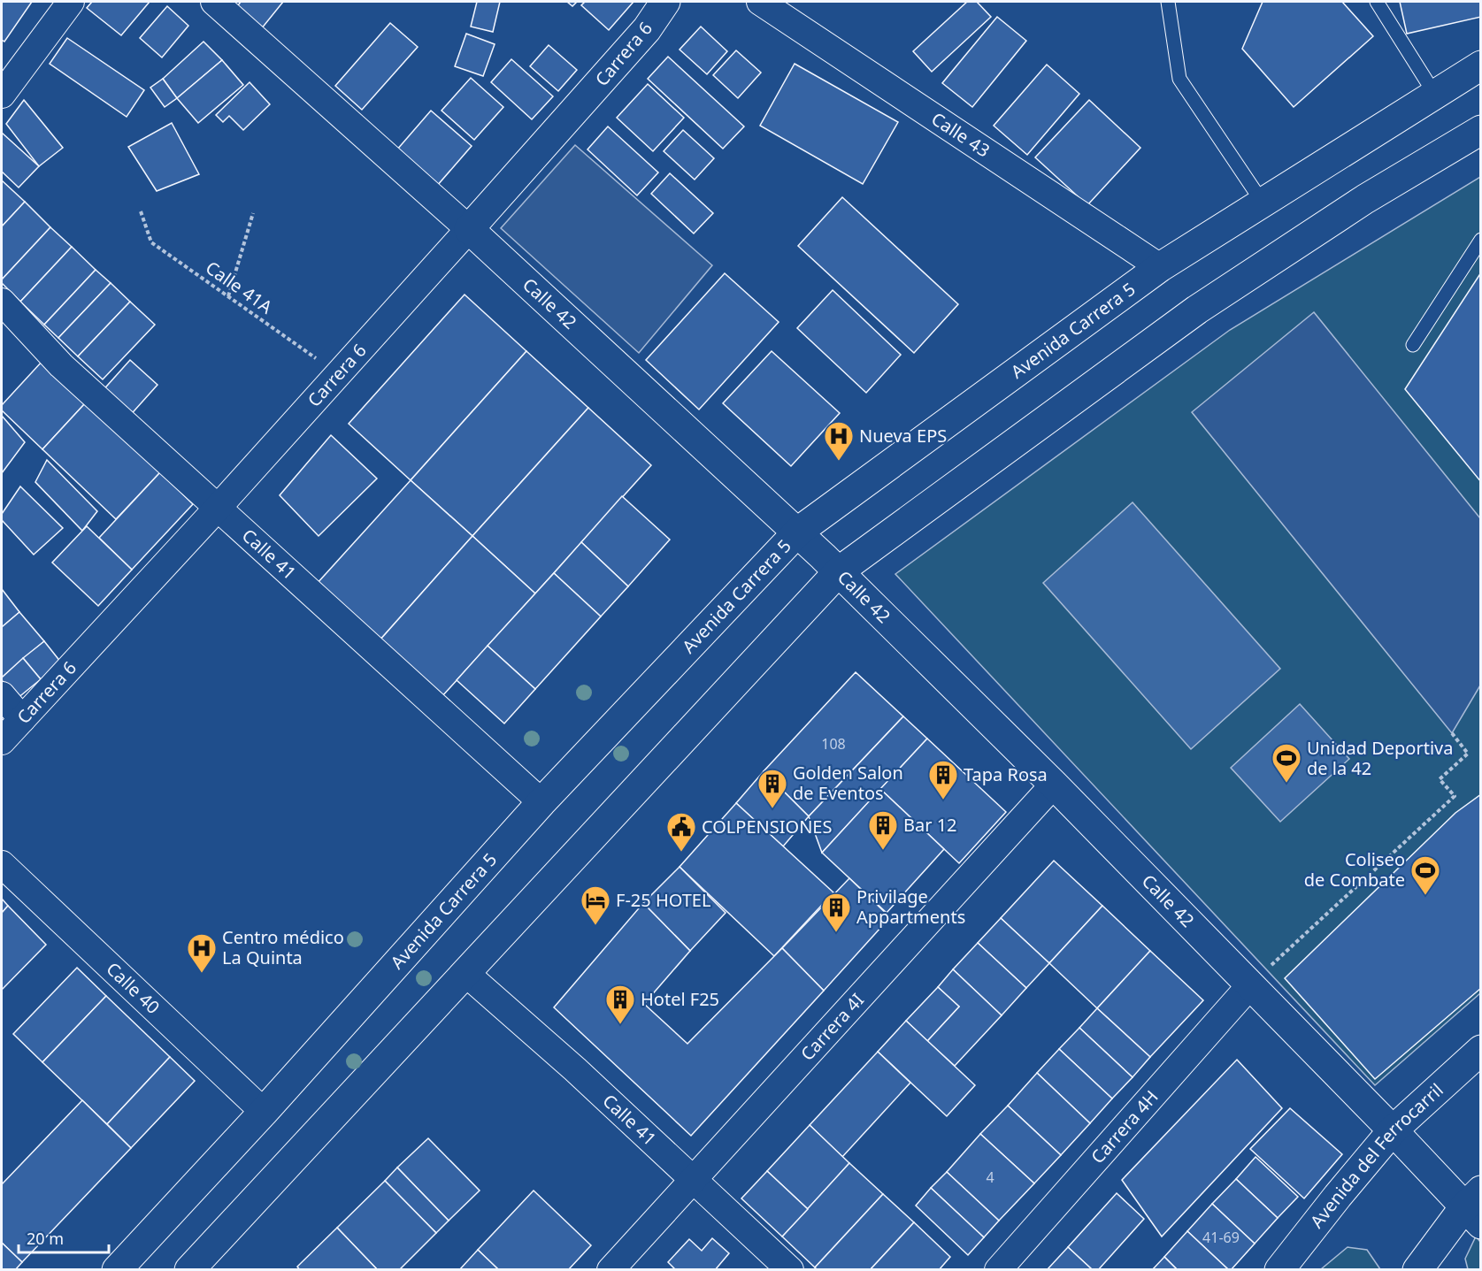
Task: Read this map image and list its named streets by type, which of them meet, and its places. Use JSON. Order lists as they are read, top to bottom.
{
  "streets": {
    "main road": [
      "Carrera 6",
      "Calle 42",
      "Avenida Carrera 5",
      "Avenida del Ferrocarril"
    ],
    "street": [
      "Calle 43",
      "Calle 41",
      "Calle 40",
      "Carrera 4I",
      "Carrera 4H"
    ],
    "path": ["Calle 41A"]
  },
  "crossings": [
    ["Carrera 6", "Calle 41A"],
    ["Carrera 6", "Calle 42"],
    ["Carrera 6", "Calle 41"],
    ["Calle 43", "Avenida Carrera 5"],
    ["Calle 42", "Avenida Carrera 5"],
    ["Calle 42", "Carrera 4I"],
    ["Calle 42", "Carrera 4H"],
    ["Calle 42", "Avenida del Ferrocarril"],
    ["Avenida Carrera 5", "Calle 41"],
    ["Avenida Carrera 5", "Calle 40"],
    ["Calle 41", "Carrera 4I"]
  ],
  "places": {
    "hospital": ["Nueva EPS", "Centro médico La Quinta"],
    "sports": ["Unidad Deportiva de la 42", "Coliseo de Combate"],
    "building": [
      "Tapa Rosa",
      "Golden Salon de Eventos",
      "Bar 12",
      "Privilage Appartments",
      "Hotel F25"
    ],
    "public building": ["COLPENSIONES"],
    "hotel": ["F-25 HOTEL"]
  },
  "house_numbers": ["108", "4", "41-69"],
  "scale_bar": "20 m"
}
